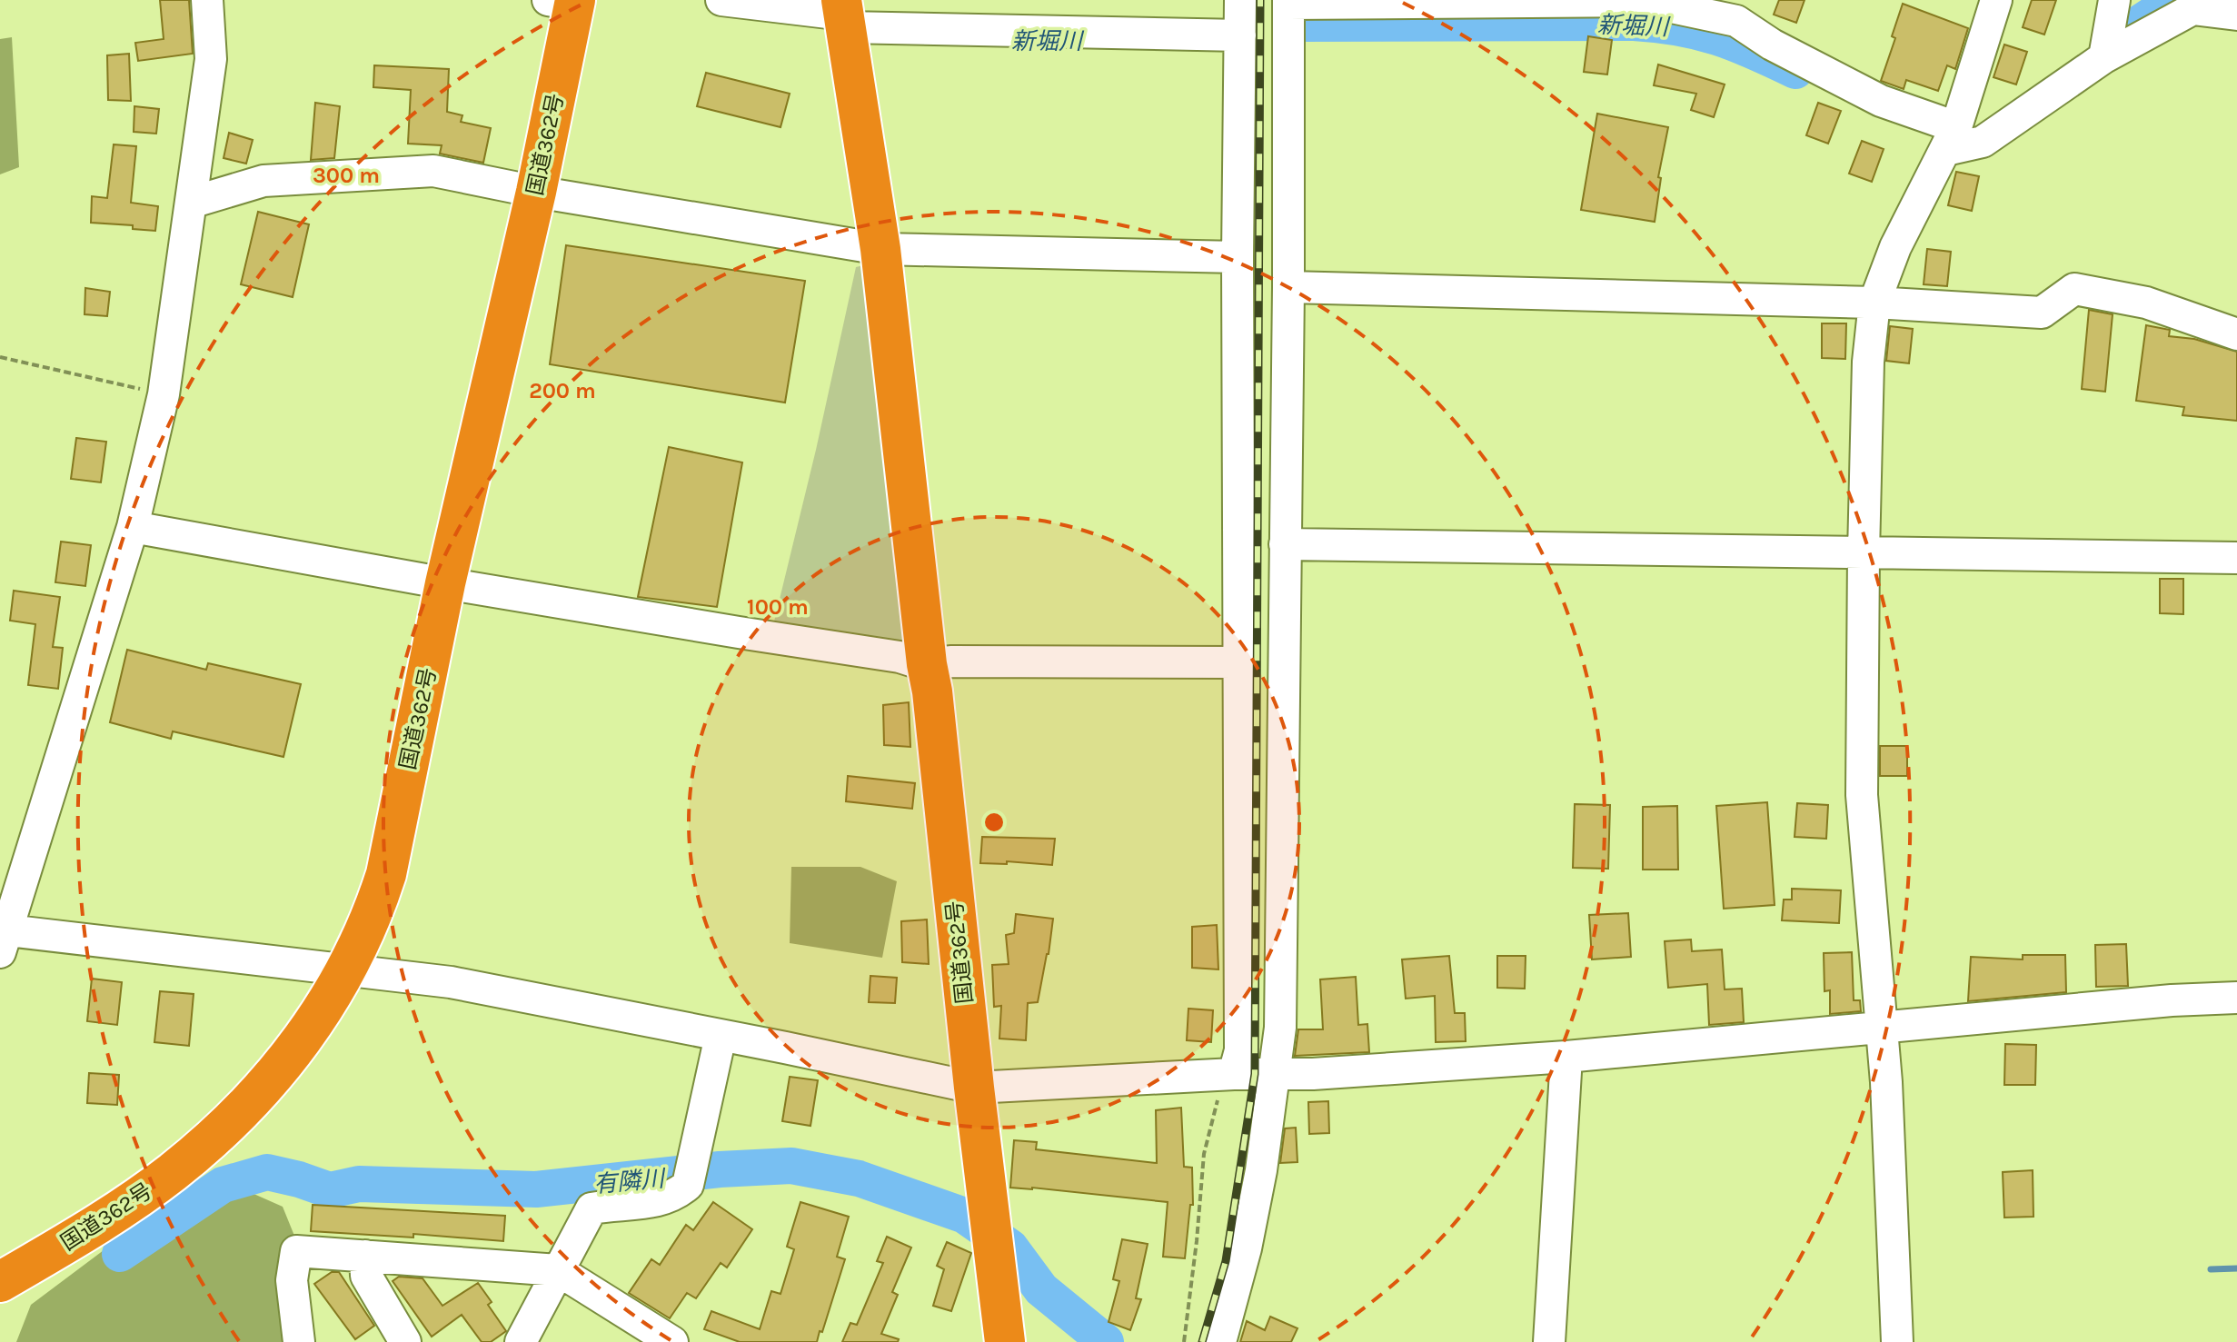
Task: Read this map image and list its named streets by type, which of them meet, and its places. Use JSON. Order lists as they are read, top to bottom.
{
  "streets": {
    "highway": ["国道362号"]
  },
  "water": ["新堀川", "有隣川"],
  "rings": ["300 m", "200 m", "100 m"]
}
